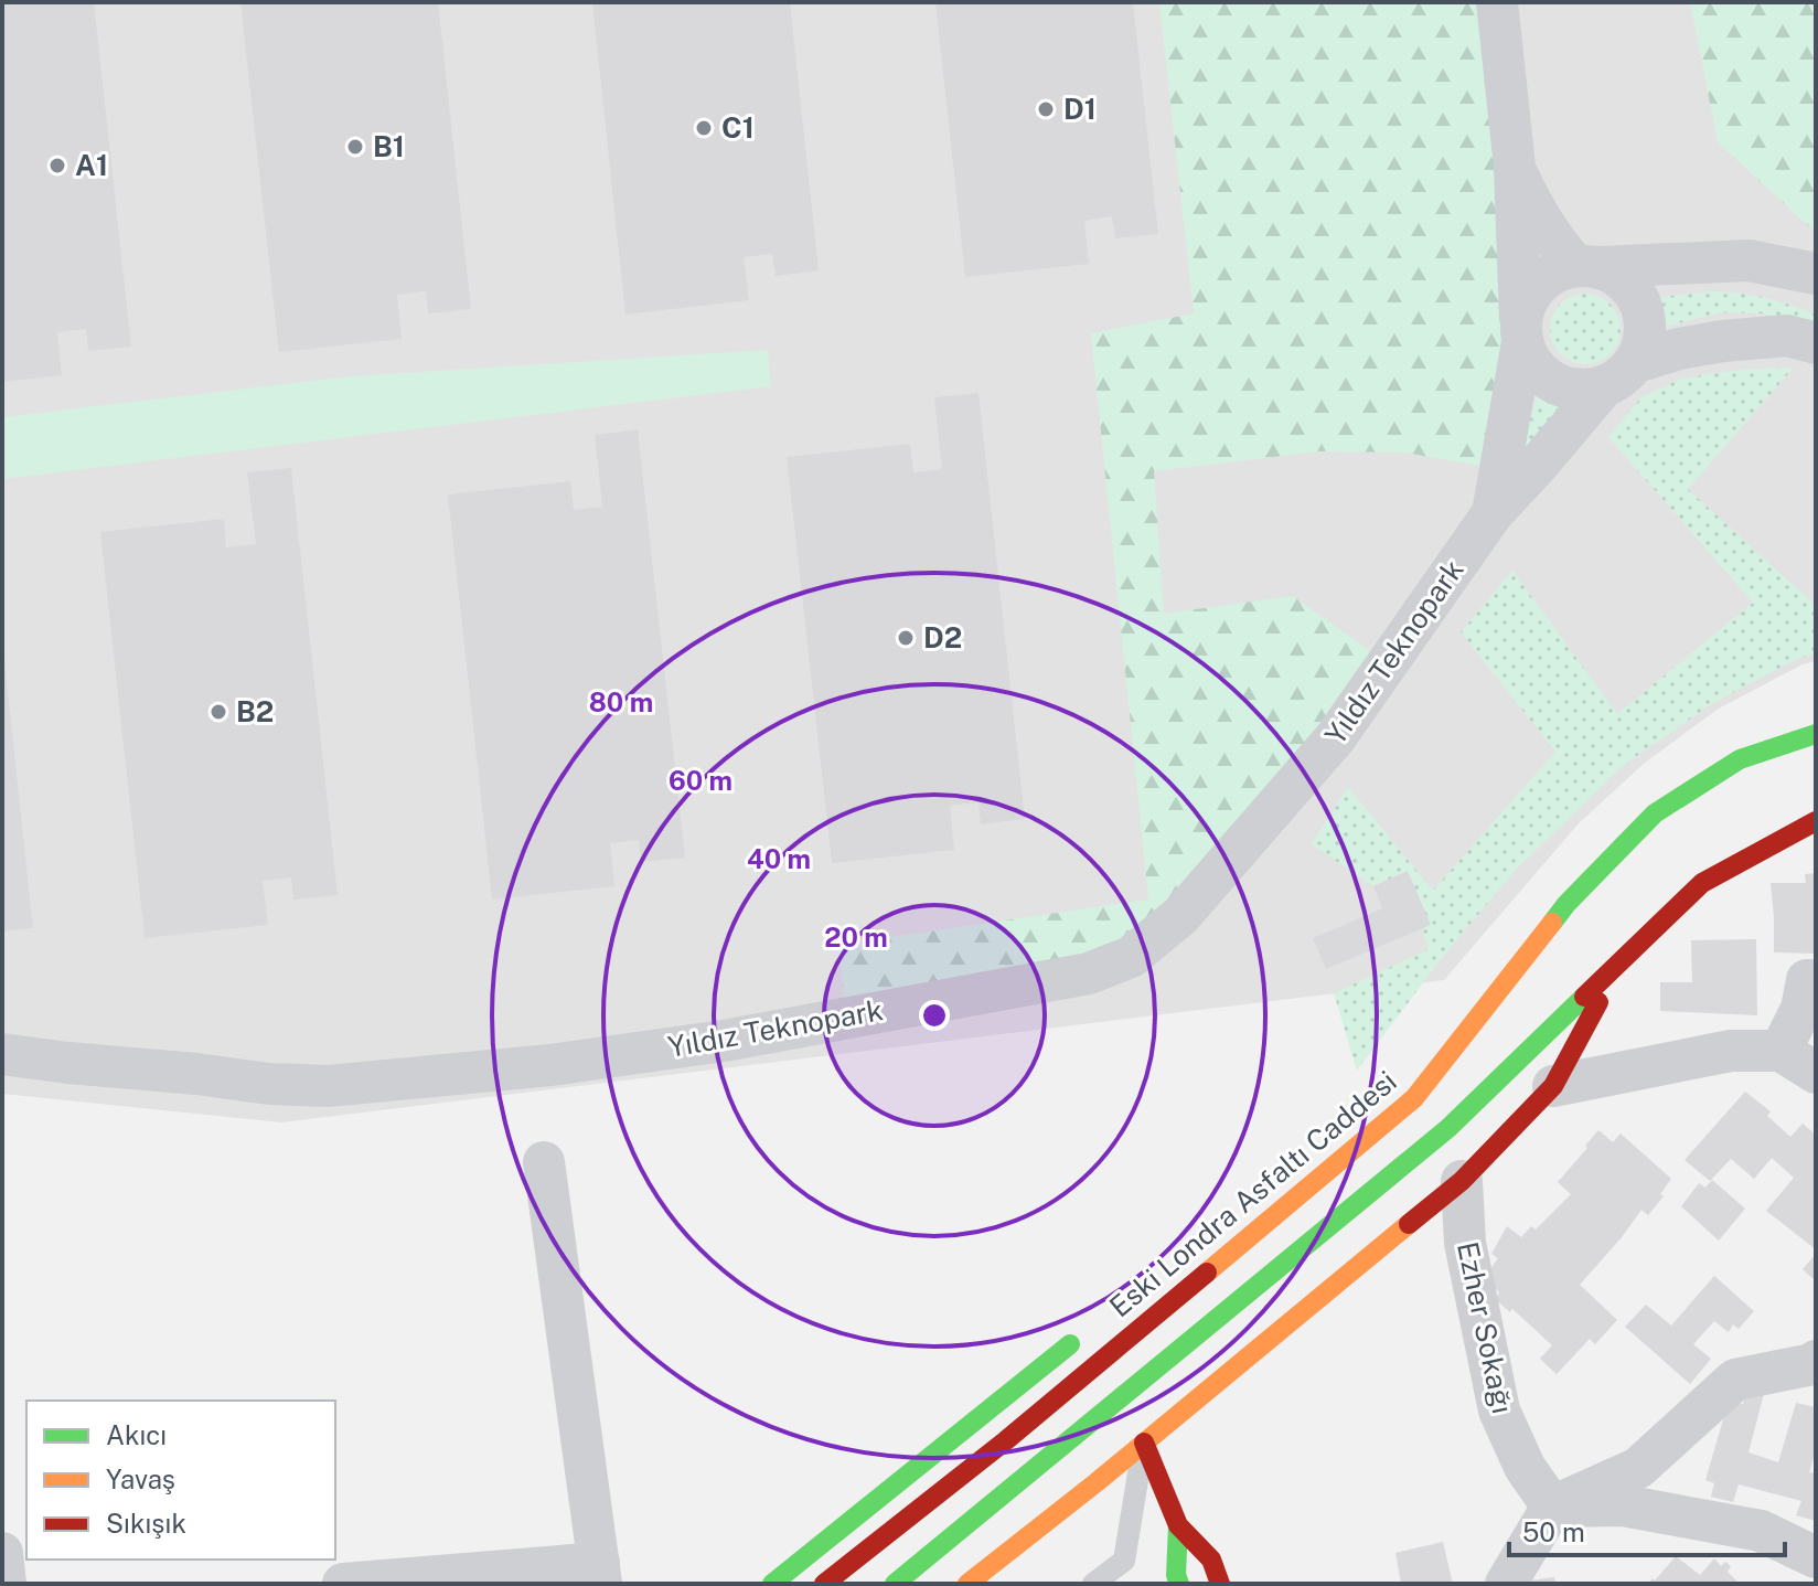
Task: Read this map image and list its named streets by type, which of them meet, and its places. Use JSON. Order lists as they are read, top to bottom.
{
  "streets": {
    "main road": ["Eski Londra Asfaltı Caddesi"],
    "street": ["Yıldız Teknopark", "Ezher Sokağı"]
  },
  "places": [
    "D1",
    "C1",
    "B1",
    "A1",
    "D2",
    "B2"
  ],
  "legend": ["Akıcı", "Yavaş", "Sıkışık"],
  "scale_bar": "50 m",
  "rings": [
    "80 m",
    "60 m",
    "40 m",
    "20 m"
  ]
}
